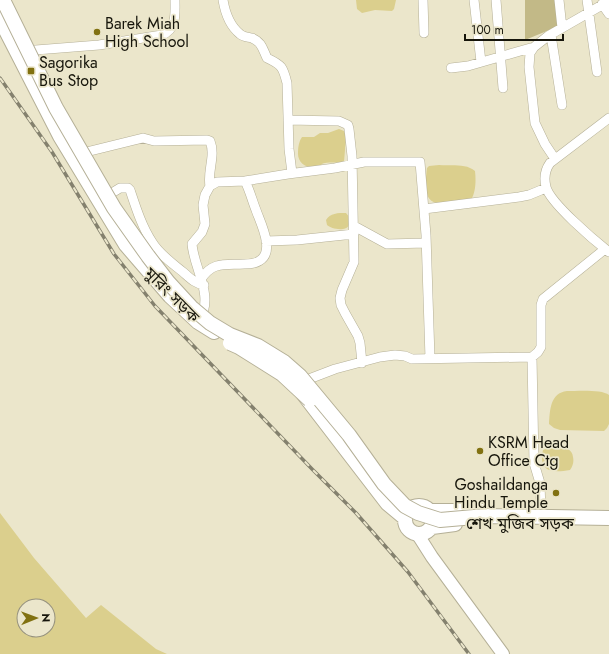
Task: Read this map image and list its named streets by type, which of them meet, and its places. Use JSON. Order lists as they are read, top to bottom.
{
  "streets": {
    "highway": ["মুরিং সড়ক", "শেখ মুজিব সড়ক"]
  },
  "crossings": [
    ["মুরিং সড়ক", "শেখ মুজিব সড়ক"]
  ],
  "places": {
    "other": ["Barek Miah High School", "KSRM Head Office Ctg", "Goshaildanga Hindu Temple"],
    "transit": ["Sagorika Bus Stop"]
  },
  "scale_bar": "100 m",
  "north": "right"
}
